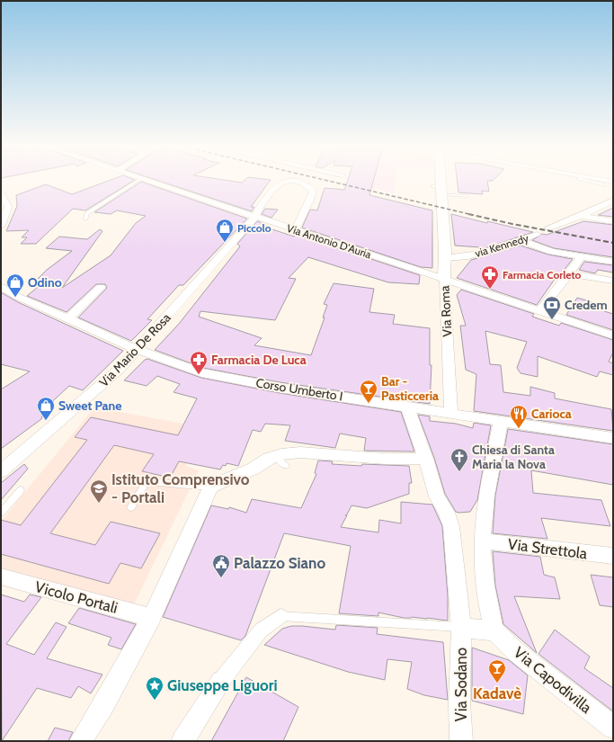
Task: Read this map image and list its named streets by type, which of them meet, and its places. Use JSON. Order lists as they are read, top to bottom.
{
  "streets": {
    "street": [
      "Via Antonio D'Auria",
      "via Kennedy",
      "Via Roma",
      "Via Mario De Rosa",
      "Corso Umberto I",
      "Via Strettola",
      "Vicolo Portali",
      "Via Capodivilla",
      "Via Sodano"
    ]
  },
  "crossings": [
    ["Via Antonio D'Auria", "Via Roma"],
    ["Via Antonio D'Auria", "Via Mario De Rosa"],
    ["via Kennedy", "Via Roma"],
    ["Via Roma", "Corso Umberto I"],
    ["Via Mario De Rosa", "Corso Umberto I"],
    ["Corso Umberto I", "Via Sodano"]
  ],
  "places": {
    "shop": ["Piccolo", "Odino", "Sweet Pane"],
    "pharmacy": ["Farmacia Corleto", "Farmacia De Luca"],
    "bank": ["Credem"],
    "bar": ["Bar - Pasticceria", "Kadavè"],
    "restaurant": ["Carioca"],
    "church": ["Chiesa di Santa Maria la Nova"],
    "school or university": ["Istituto Comprensivo - Portali"],
    "public building": ["Palazzo Siano"],
    "place": ["Giuseppe Liguori"]
  }
}
